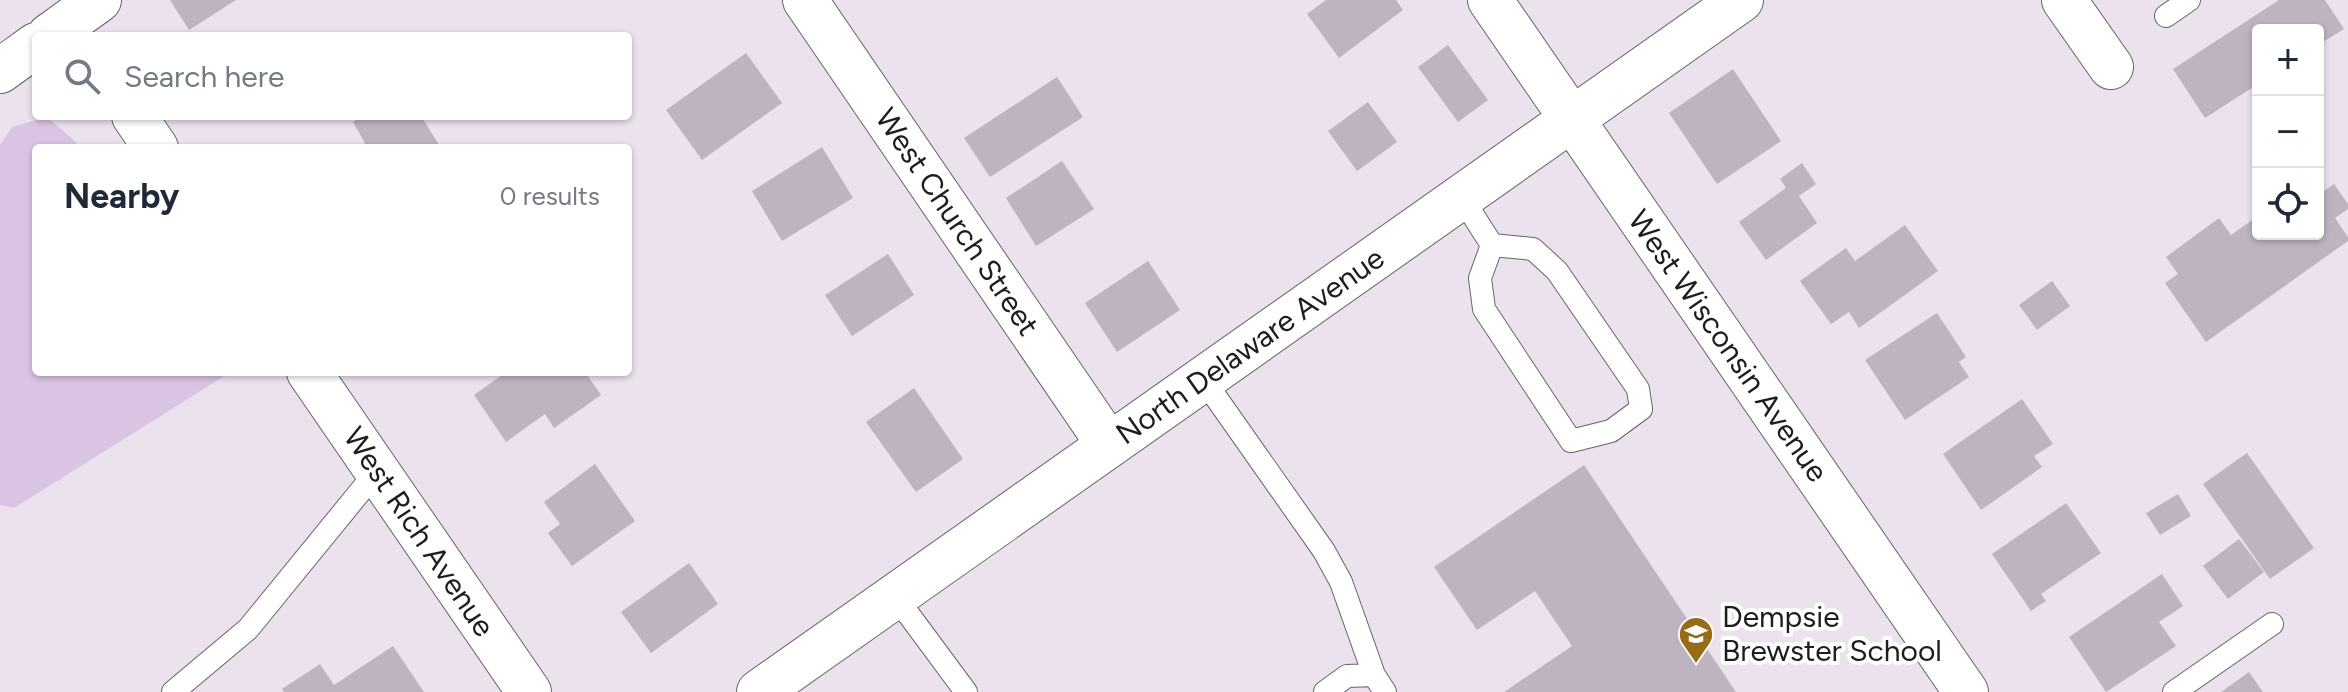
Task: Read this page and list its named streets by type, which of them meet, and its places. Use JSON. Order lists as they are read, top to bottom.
{
  "streets": {
    "street": [
      "West Church Street",
      "North Delaware Avenue",
      "West Wisconsin Avenue",
      "West Rich Avenue"
    ]
  },
  "crossings": [
    ["West Church Street", "North Delaware Avenue"],
    ["North Delaware Avenue", "West Wisconsin Avenue"]
  ],
  "places": {
    "school or university": ["Dempsie Brewster School"]
  },
  "page": {
    "map_buttons": ["+", "−"],
    "search": "Search here",
    "heading": ["Nearby", "0 results"]
  }
}
